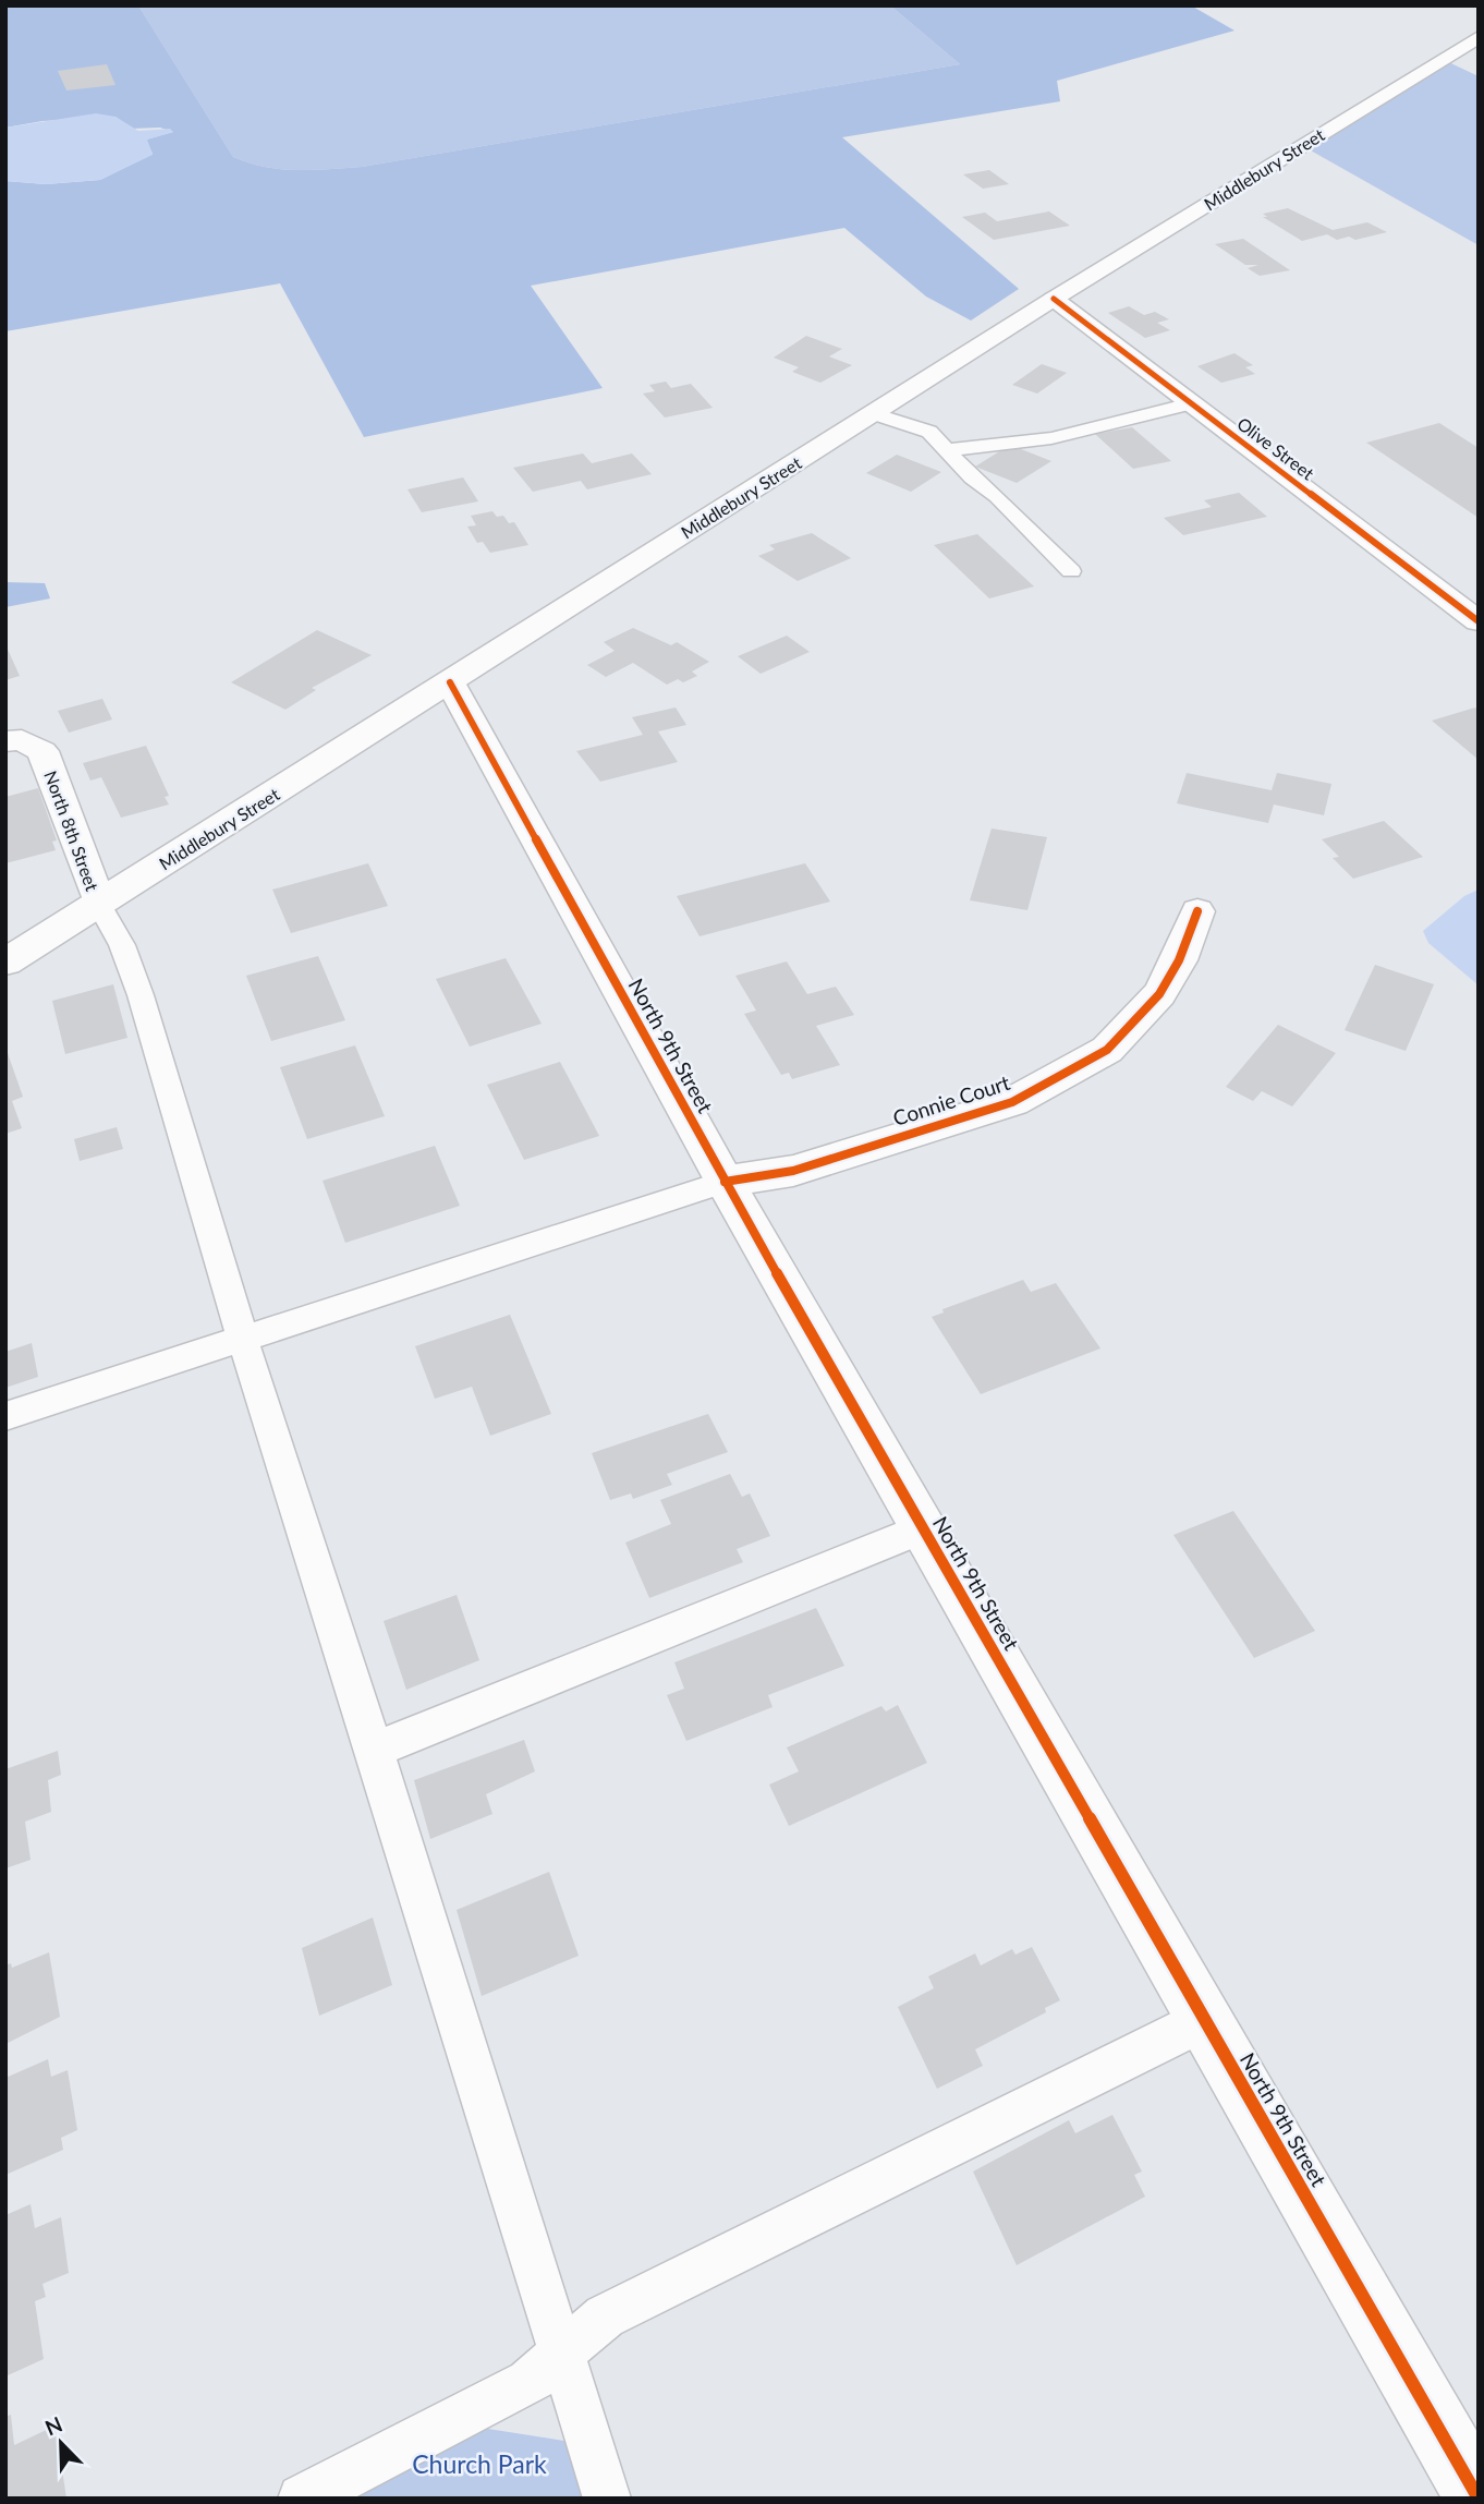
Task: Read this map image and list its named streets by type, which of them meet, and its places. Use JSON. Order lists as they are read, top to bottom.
{
  "streets": {
    "street": [
      "Middlebury Street",
      "Olive Street",
      "North 8th Street",
      "North 9th Street",
      "Connie Court"
    ]
  },
  "crossings": [
    ["Middlebury Street", "Olive Street"],
    ["Middlebury Street", "North 8th Street"],
    ["Middlebury Street", "North 9th Street"],
    ["North 9th Street", "Connie Court"]
  ],
  "parks": ["Church Park"],
  "north": "top left"
}
